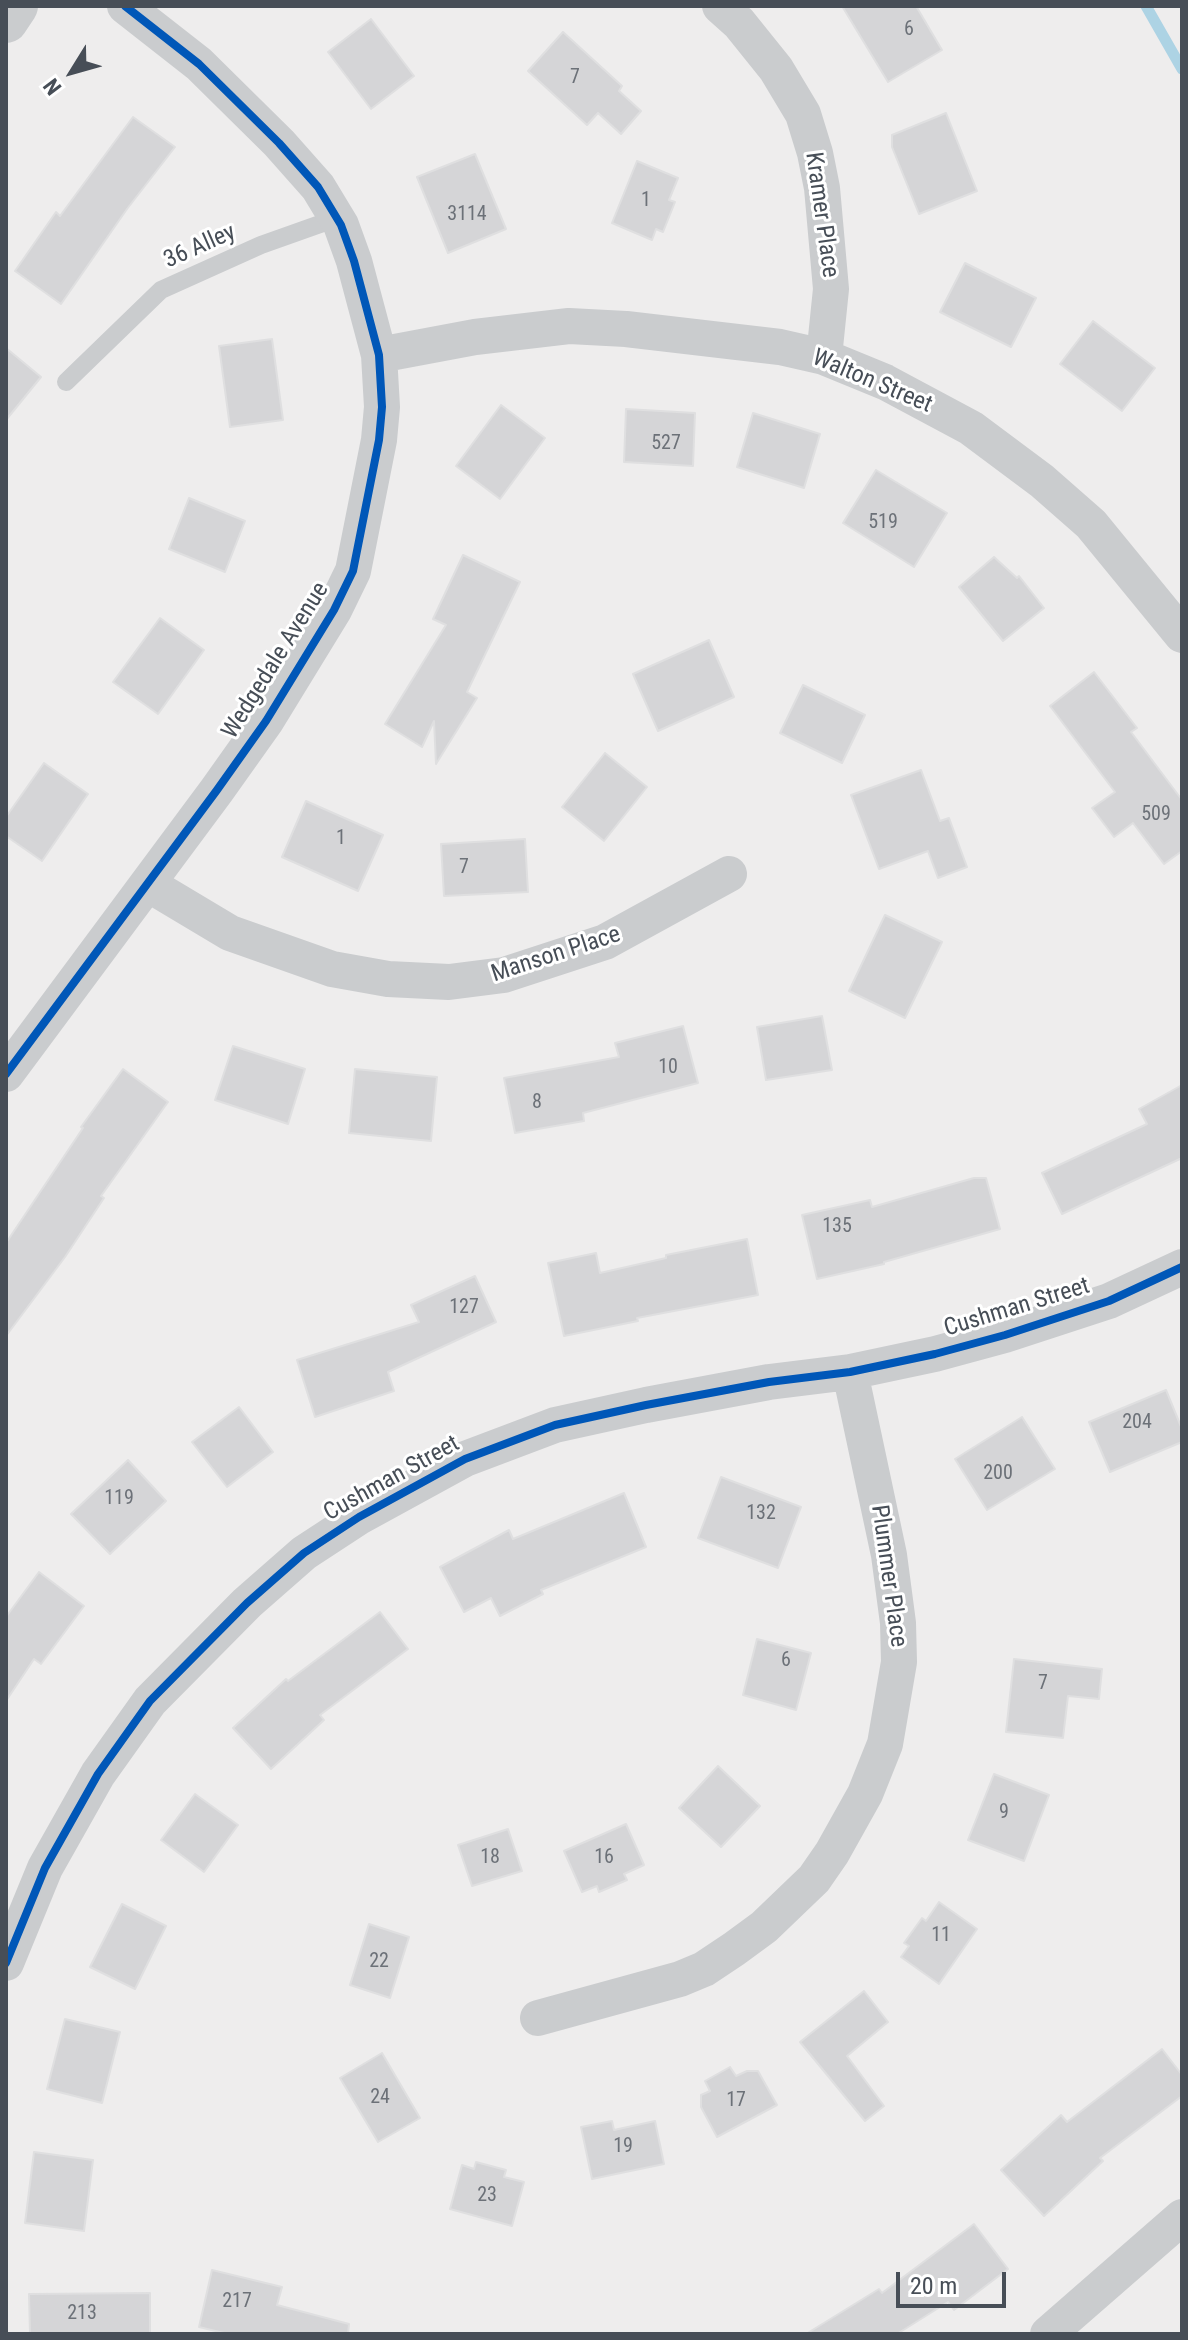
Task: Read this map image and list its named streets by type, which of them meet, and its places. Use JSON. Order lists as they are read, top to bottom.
{
  "streets": {
    "street": [
      "Kramer Place",
      "Walton Street",
      "Wedgedale Avenue",
      "Manson Place",
      "Cushman Street",
      "Plummer Place"
    ],
    "lane": ["36 Alley"]
  },
  "crossings": [
    ["Kramer Place", "Walton Street"],
    ["36 Alley", "Wedgedale Avenue"],
    ["Walton Street", "Wedgedale Avenue"],
    ["Wedgedale Avenue", "Manson Place"],
    ["Cushman Street", "Plummer Place"]
  ],
  "house_numbers": [
    "6",
    "7",
    "1",
    "3114",
    "527",
    "519",
    "509",
    "1",
    "7",
    "10",
    "8",
    "135",
    "127",
    "204",
    "200",
    "119",
    "132",
    "6",
    "7",
    "9",
    "18",
    "16",
    "11",
    "22",
    "24",
    "17",
    "19",
    "23",
    "217",
    "213"
  ],
  "scale_bar": "20 m",
  "north": "bottom left"
}
